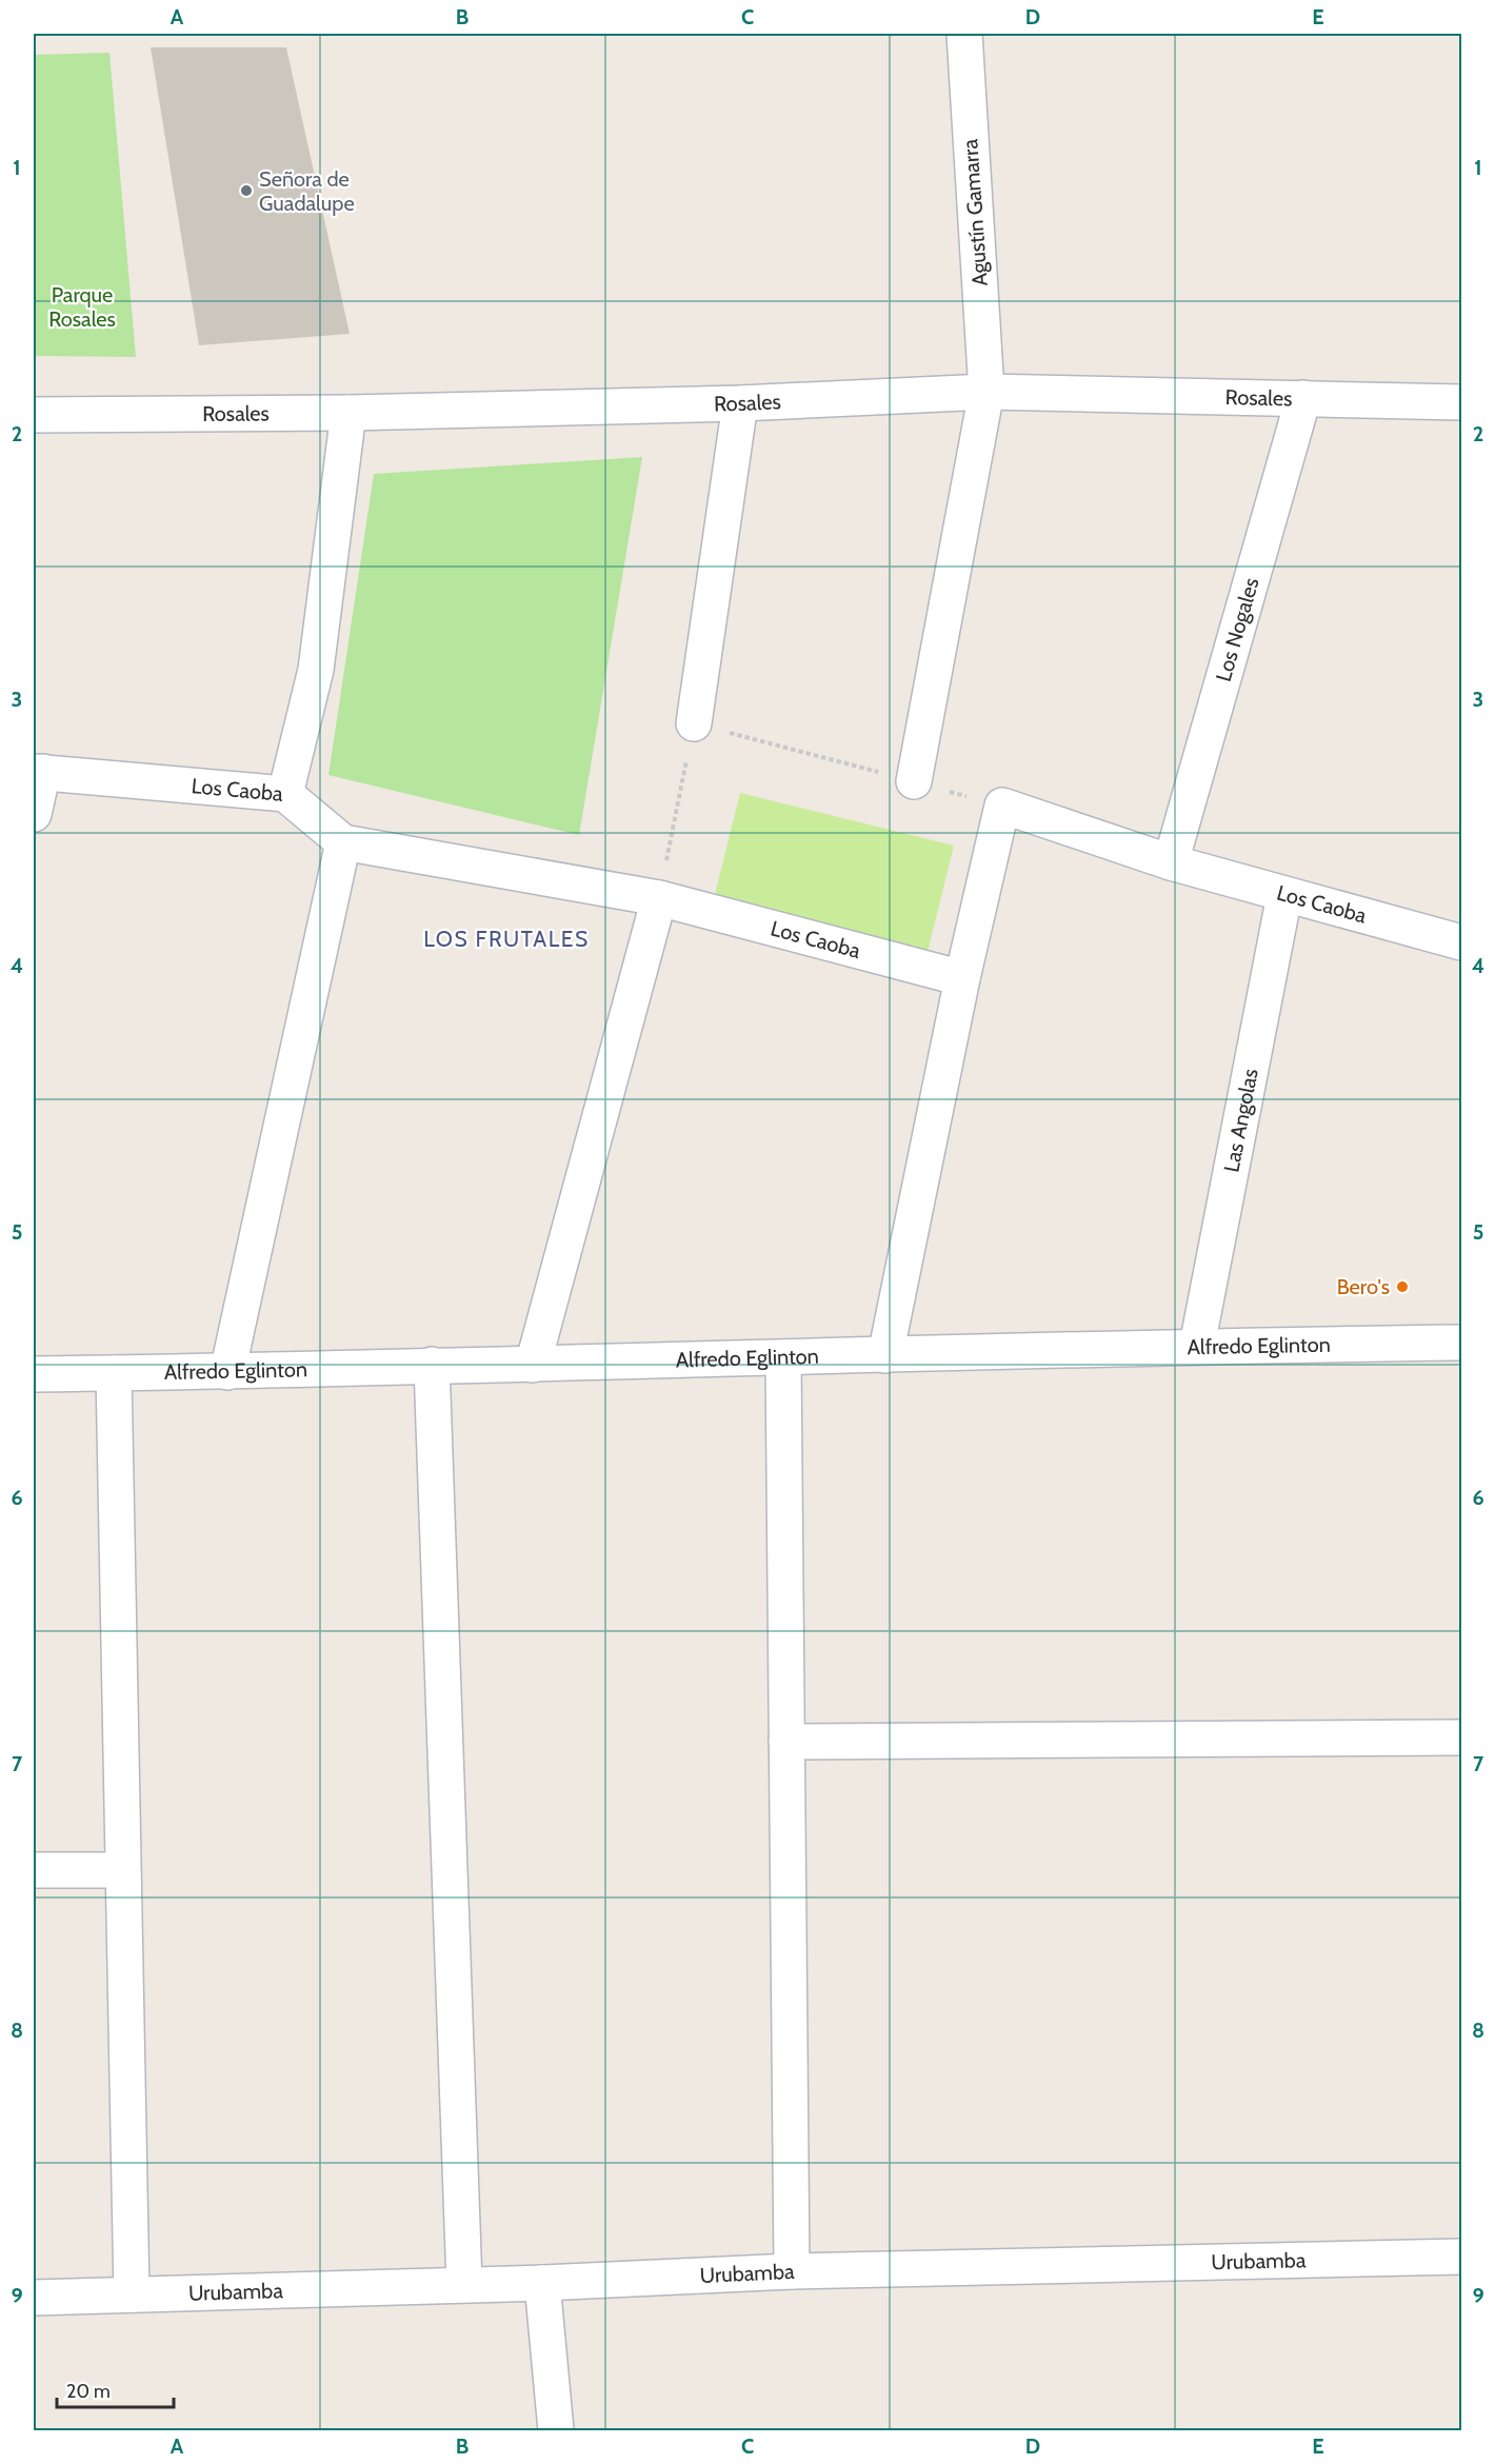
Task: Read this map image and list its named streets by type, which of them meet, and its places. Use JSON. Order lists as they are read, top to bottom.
{
  "streets": {
    "street": [
      "Agustín Gamarra",
      "Rosales",
      "Los Nogales",
      "Los Caoba",
      "Las Angolas",
      "Alfredo Eglinton",
      "Urubamba"
    ]
  },
  "crossings": [
    ["Agustín Gamarra", "Rosales"],
    ["Rosales", "Los Nogales"],
    ["Los Nogales", "Los Caoba"],
    ["Los Caoba", "Las Angolas"],
    ["Las Angolas", "Alfredo Eglinton"]
  ],
  "districts": ["LOS FRUTALES"],
  "parks": ["Parque Rosales"],
  "places": ["Señora de Guadalupe", "Bero's"],
  "scale_bar": "20 m",
  "grid": {
    "columns": [
      "A",
      "B",
      "C",
      "D",
      "E"
    ],
    "rows": [
      "1",
      "2",
      "3",
      "4",
      "5",
      "6",
      "7",
      "8",
      "9"
    ]
  }
}
